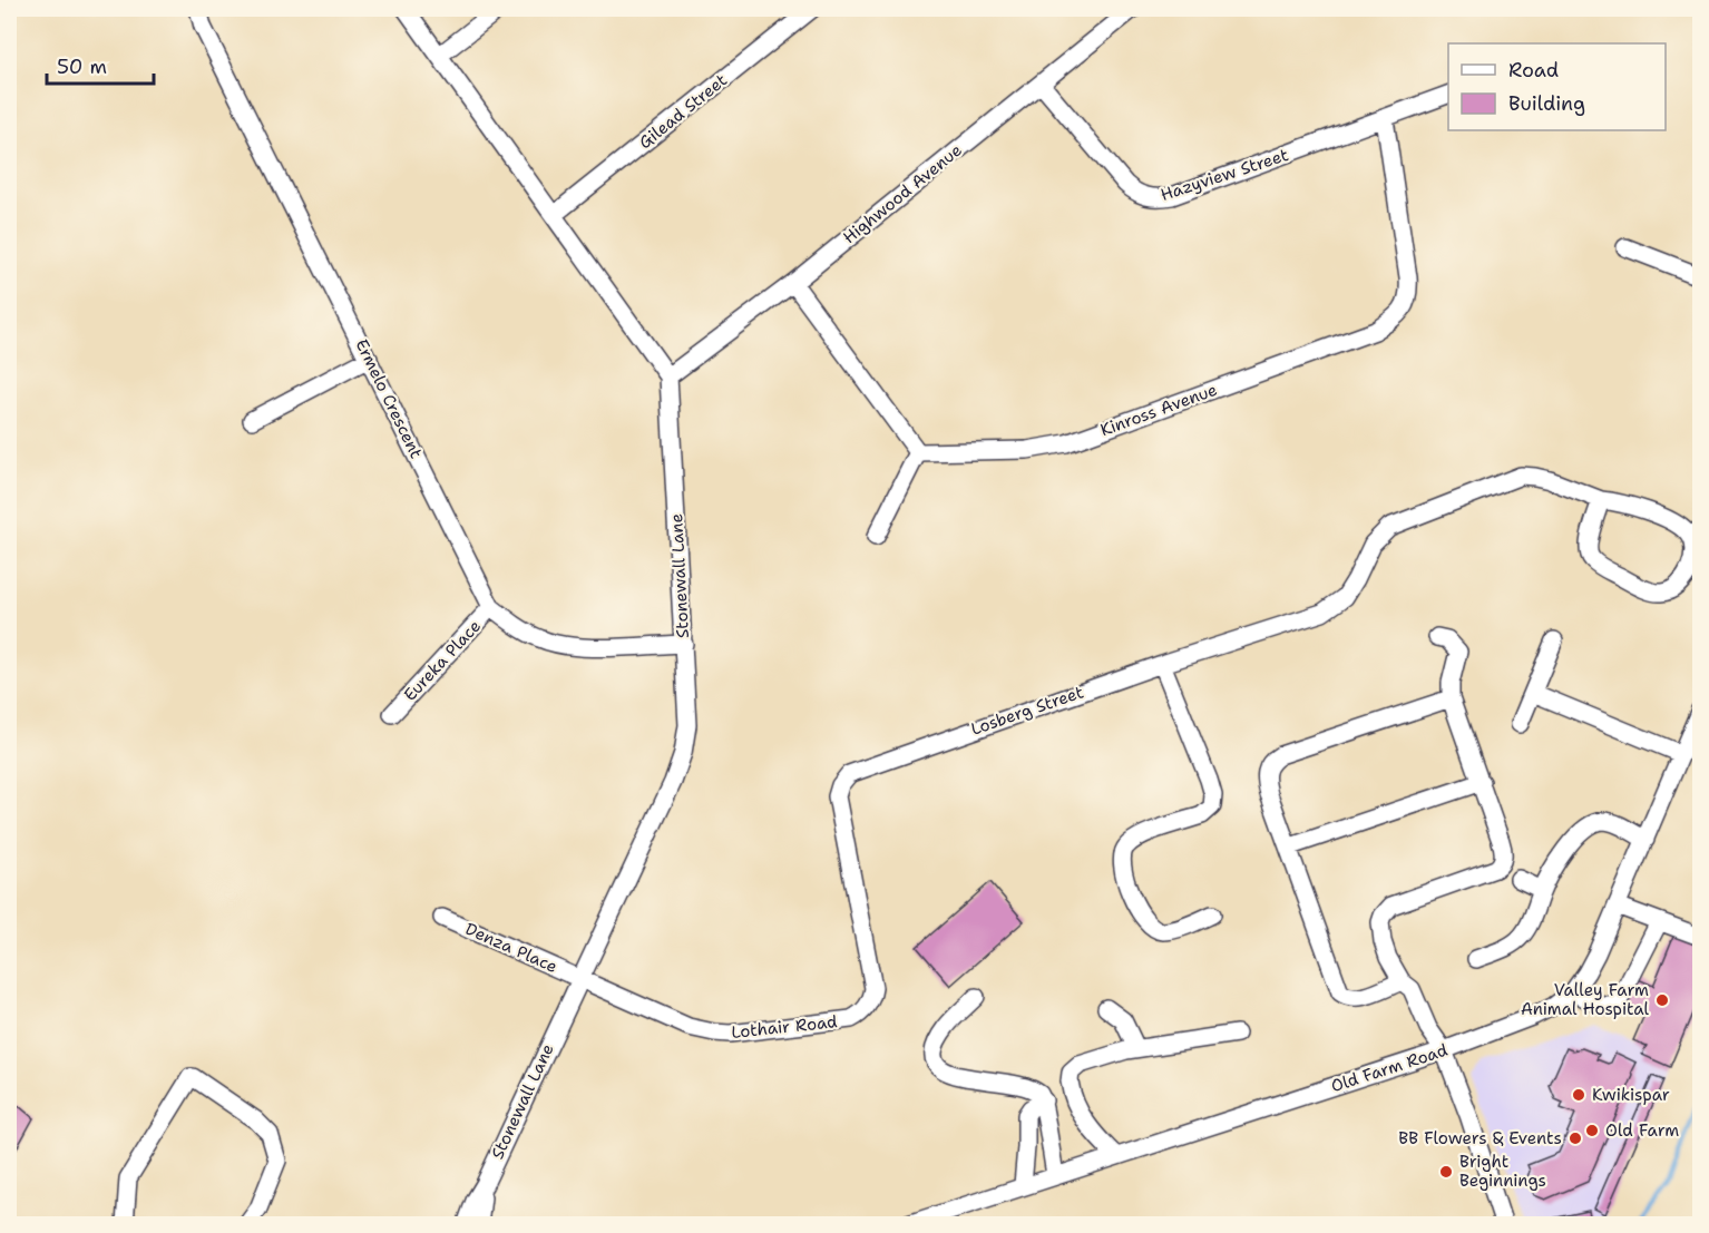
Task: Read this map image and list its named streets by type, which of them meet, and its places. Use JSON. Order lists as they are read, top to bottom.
{
  "streets": {
    "street": [
      "Gilead Street",
      "Hazyview Street",
      "Highwood Avenue",
      "Ermelo Crescent",
      "Kinross Avenue",
      "Stonewall Lane",
      "Eureka Place",
      "Losberg Street",
      "Denza Place",
      "Lothair Road",
      "Old Farm Road"
    ]
  },
  "crossings": [
    ["Hazyview Street", "Highwood Avenue"],
    ["Hazyview Street", "Kinross Avenue"],
    ["Highwood Avenue", "Stonewall Lane"],
    ["Ermelo Crescent", "Stonewall Lane"],
    ["Ermelo Crescent", "Eureka Place"],
    ["Stonewall Lane", "Denza Place"],
    ["Stonewall Lane", "Lothair Road"],
    ["Losberg Street", "Lothair Road"],
    ["Denza Place", "Lothair Road"]
  ],
  "places": [
    "Valley Farm Animal Hospital",
    "Kwikispar",
    "Old Farm",
    "BB Flowers & Events",
    "Bright Beginnings"
  ],
  "legend": ["Road", "Building"],
  "scale_bar": "50 m"
}
